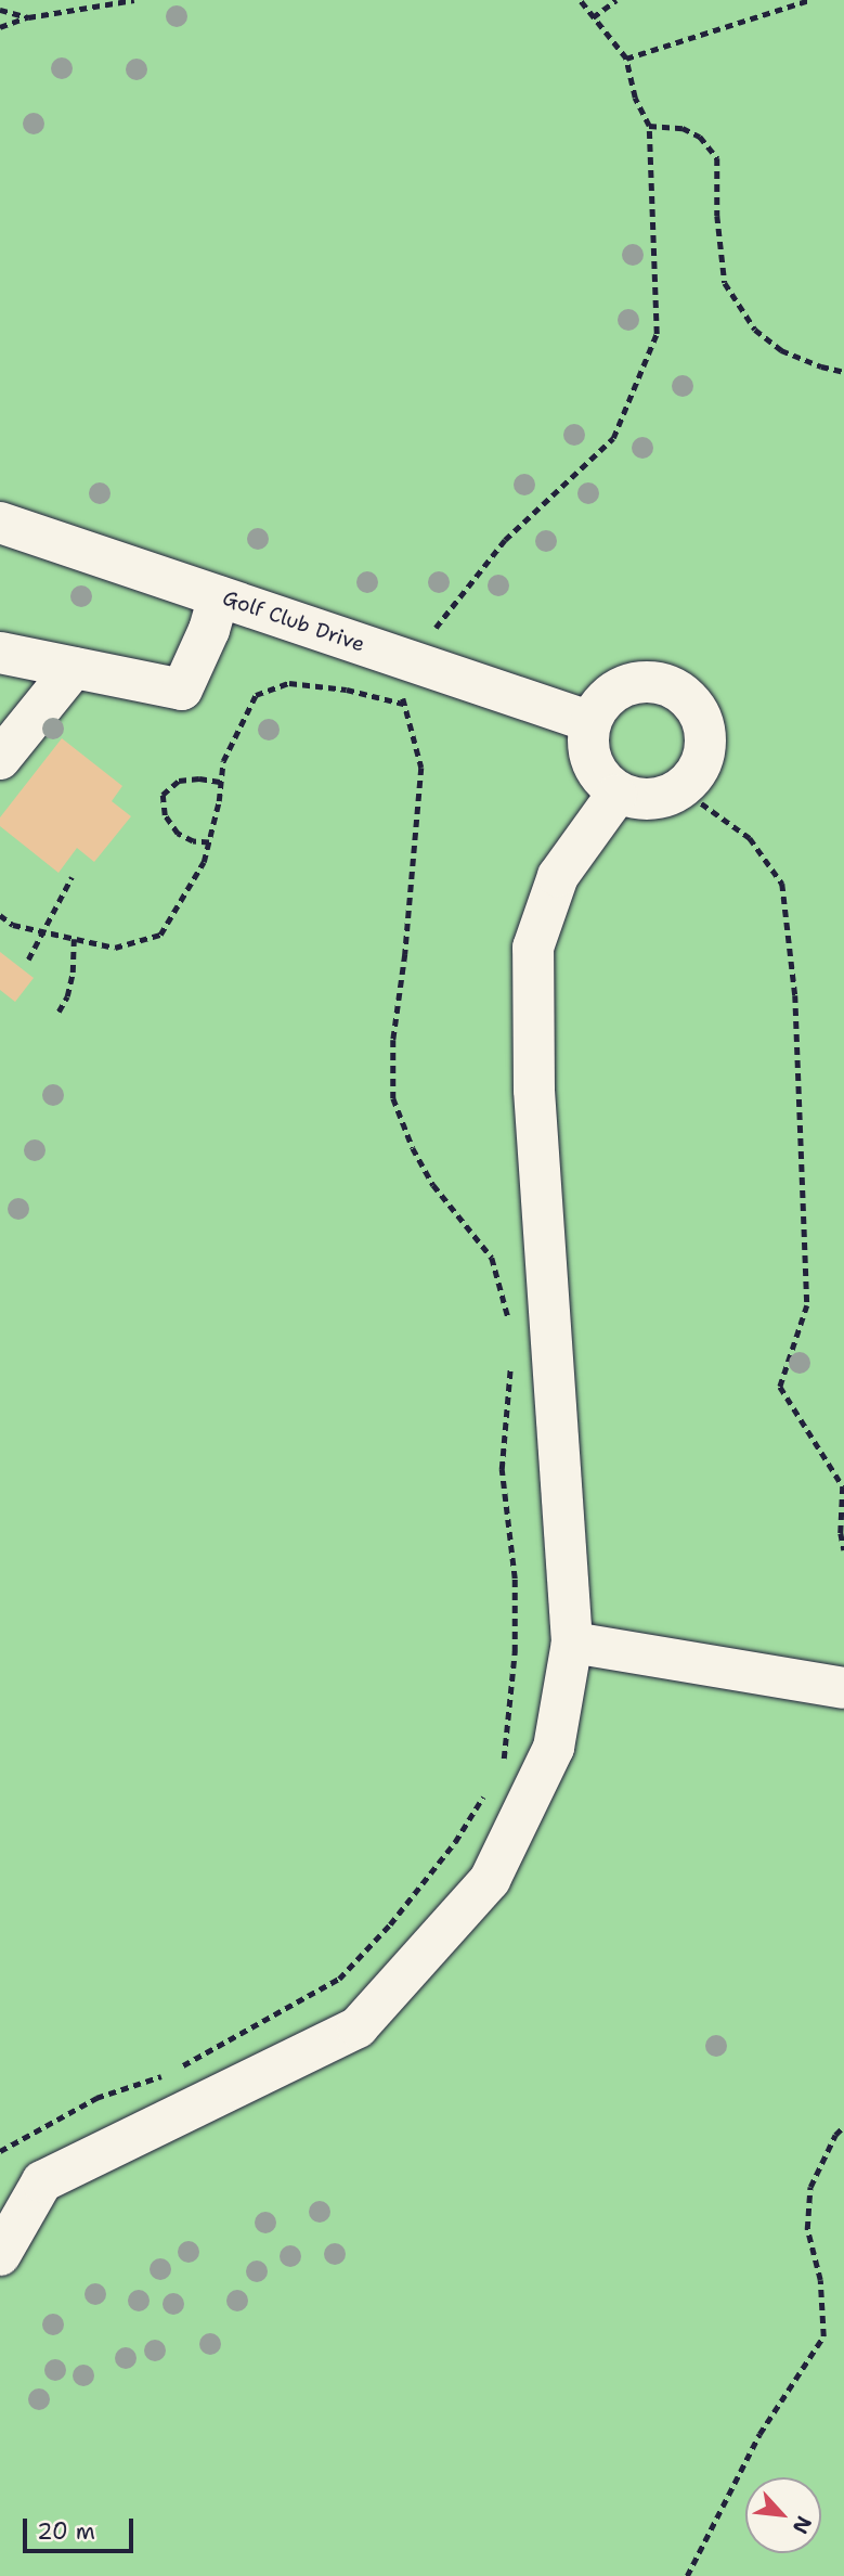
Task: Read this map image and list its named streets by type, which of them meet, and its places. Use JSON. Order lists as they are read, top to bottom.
{
  "streets": {
    "street": ["Golf Club Drive"]
  },
  "scale_bar": "20 m",
  "north": "bottom right"
}
